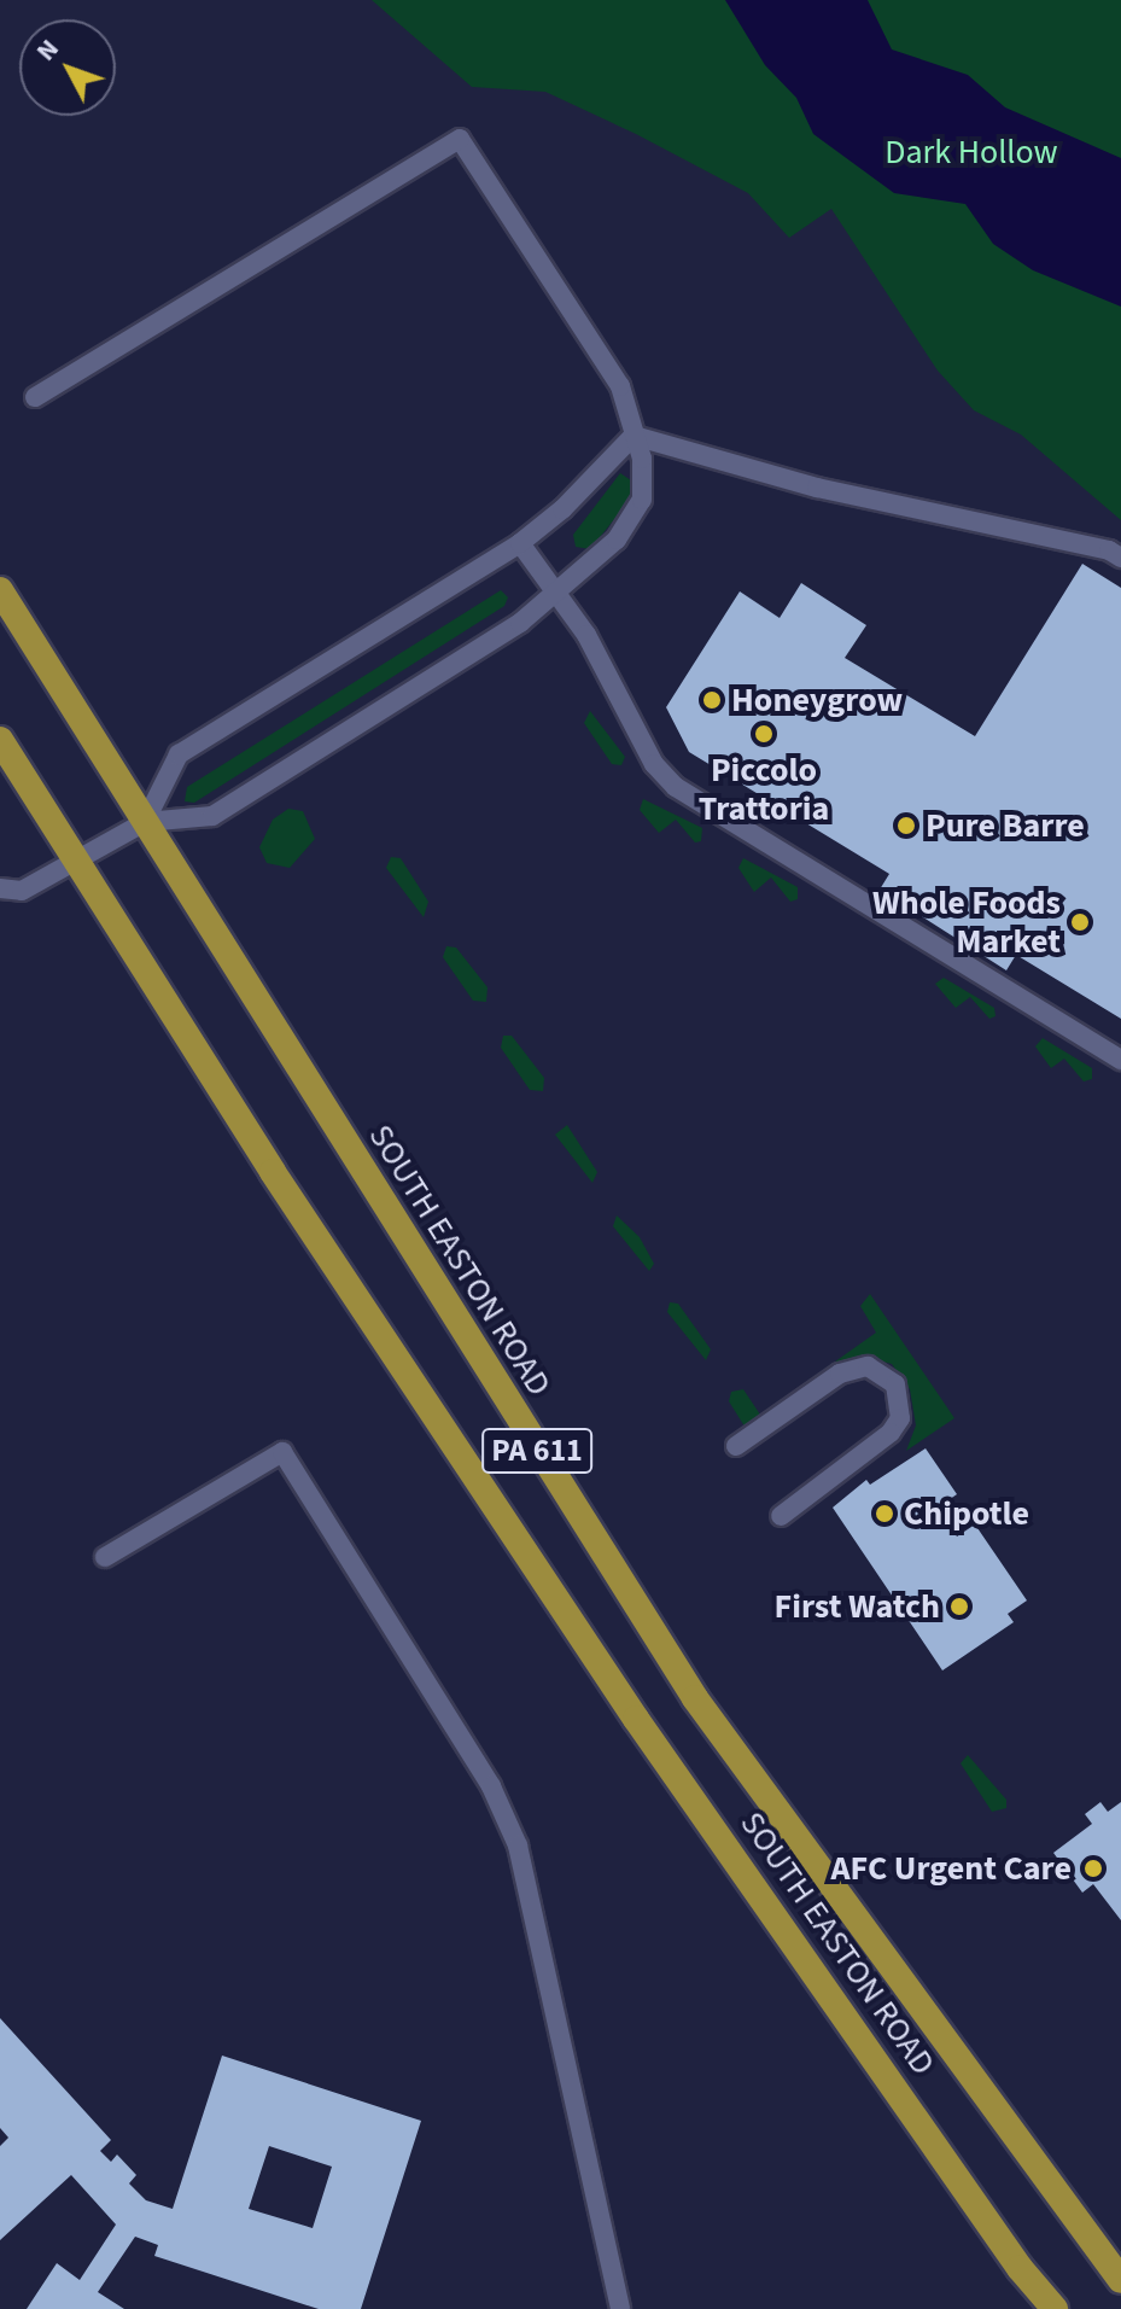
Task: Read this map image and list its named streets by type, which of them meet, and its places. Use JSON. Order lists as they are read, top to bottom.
{
  "streets": {
    "highway": ["SOUTH EASTON ROAD", "PA 611"]
  },
  "parks": ["Dark Hollow"],
  "places": [
    "Honeygrow",
    "Piccolo Trattoria",
    "Pure Barre",
    "Whole Foods Market",
    "Chipotle",
    "First Watch",
    "AFC Urgent Care"
  ],
  "north": "top left"
}
